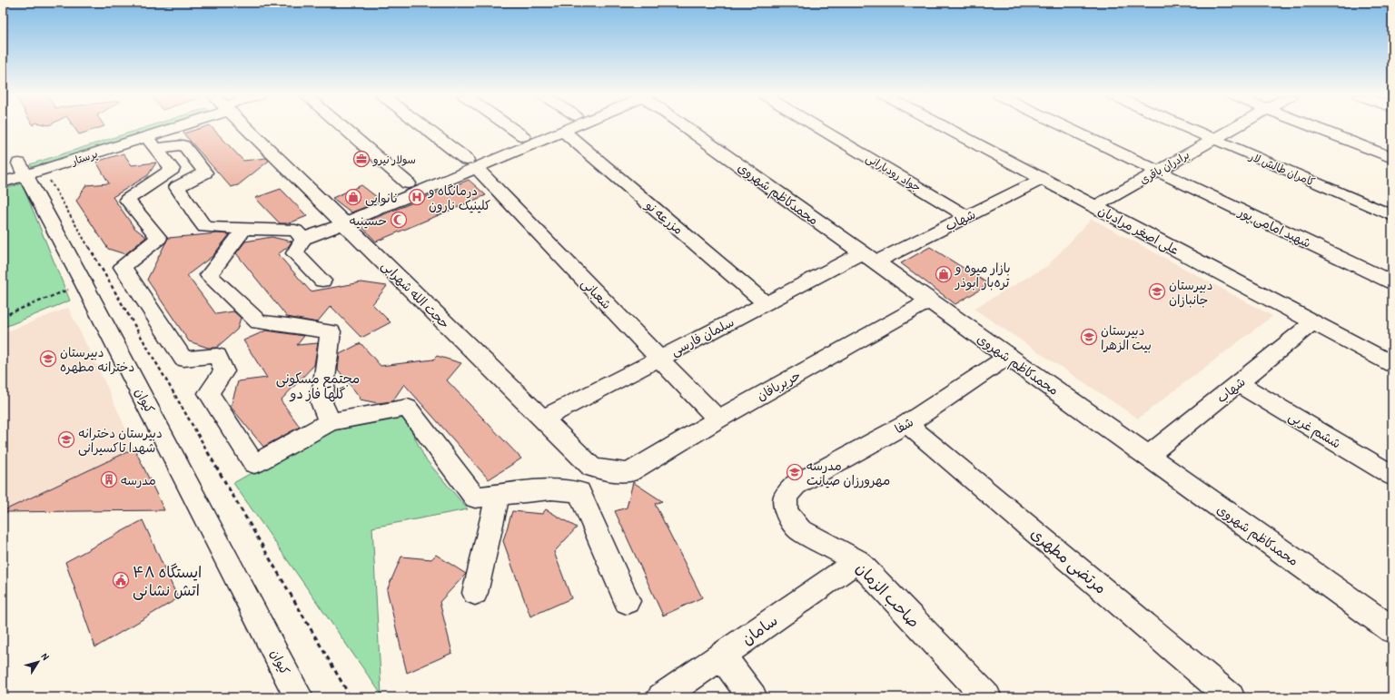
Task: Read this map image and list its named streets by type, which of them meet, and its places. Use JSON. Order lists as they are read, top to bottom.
{
  "streets": {
    "street": [
      "پرستار",
      "برادران باقری",
      "کامران طالش لار",
      "جواد رودبارانی",
      "محمدکاظم شهروی",
      "مزرعه نو",
      "شهاب",
      "شهید امامی پور",
      "علی اصغر مرادیان",
      "شعبانی",
      "حجت الله شهرابی",
      "سلمان فارسی",
      "حریربافان",
      "کیوان",
      "شفا",
      "ششم غربی",
      "مرتضی مطهری",
      "صاحب الزمان",
      "سامان"
    ]
  },
  "crossings": [
    ["پرستار", "کیوان"],
    ["برادران باقری", "کامران طالش لار"],
    ["برادران باقری", "شهید امامی پور"],
    ["برادران باقری", "علی اصغر مرادیان"],
    ["جواد رودبارانی", "شهاب"],
    ["محمدکاظم شهروی", "شهاب"],
    ["محمدکاظم شهروی", "سلمان فارسی"],
    ["محمدکاظم شهروی", "حریربافان"],
    ["محمدکاظم شهروی", "شفا"],
    ["مزرعه نو", "سلمان فارسی"],
    ["شهاب", "علی اصغر مرادیان"],
    ["شهاب", "سلمان فارسی"],
    ["شهاب", "ششم غربی"],
    ["شعبانی", "سلمان فارسی"],
    ["شعبانی", "حریربافان"],
    ["حجت الله شهرابی", "سلمان فارسی"],
    ["حجت الله شهرابی", "حریربافان"],
    ["شفا", "مرتضی مطهری"],
    ["شفا", "صاحب الزمان"],
    ["صاحب الزمان", "سامان"]
  ],
  "districts": ["مجتمع مسکونی گلها فاز دو"],
  "places": {
    "office": ["سولار نیرو"],
    "shop": ["نانوایی", "بازار میوه و تره‌بار ابوذر"],
    "hospital": ["درمانگاه و کلینیک نارون"],
    "mosque": ["حسینیه"],
    "school or university": [
      "دبیرستان جانبازان",
      "دبیرستان بیت الزهرا",
      "دبیرستان دخترانه مطهره",
      "دبیرستان دخترانه شهدا تاکسیرانی",
      "مدرسه مهرورزان صیانت"
    ],
    "building": ["مدرسه"],
    "public building": ["ایستگاه ۴۸ اتش نشانی"]
  },
  "north": "top right"
}
